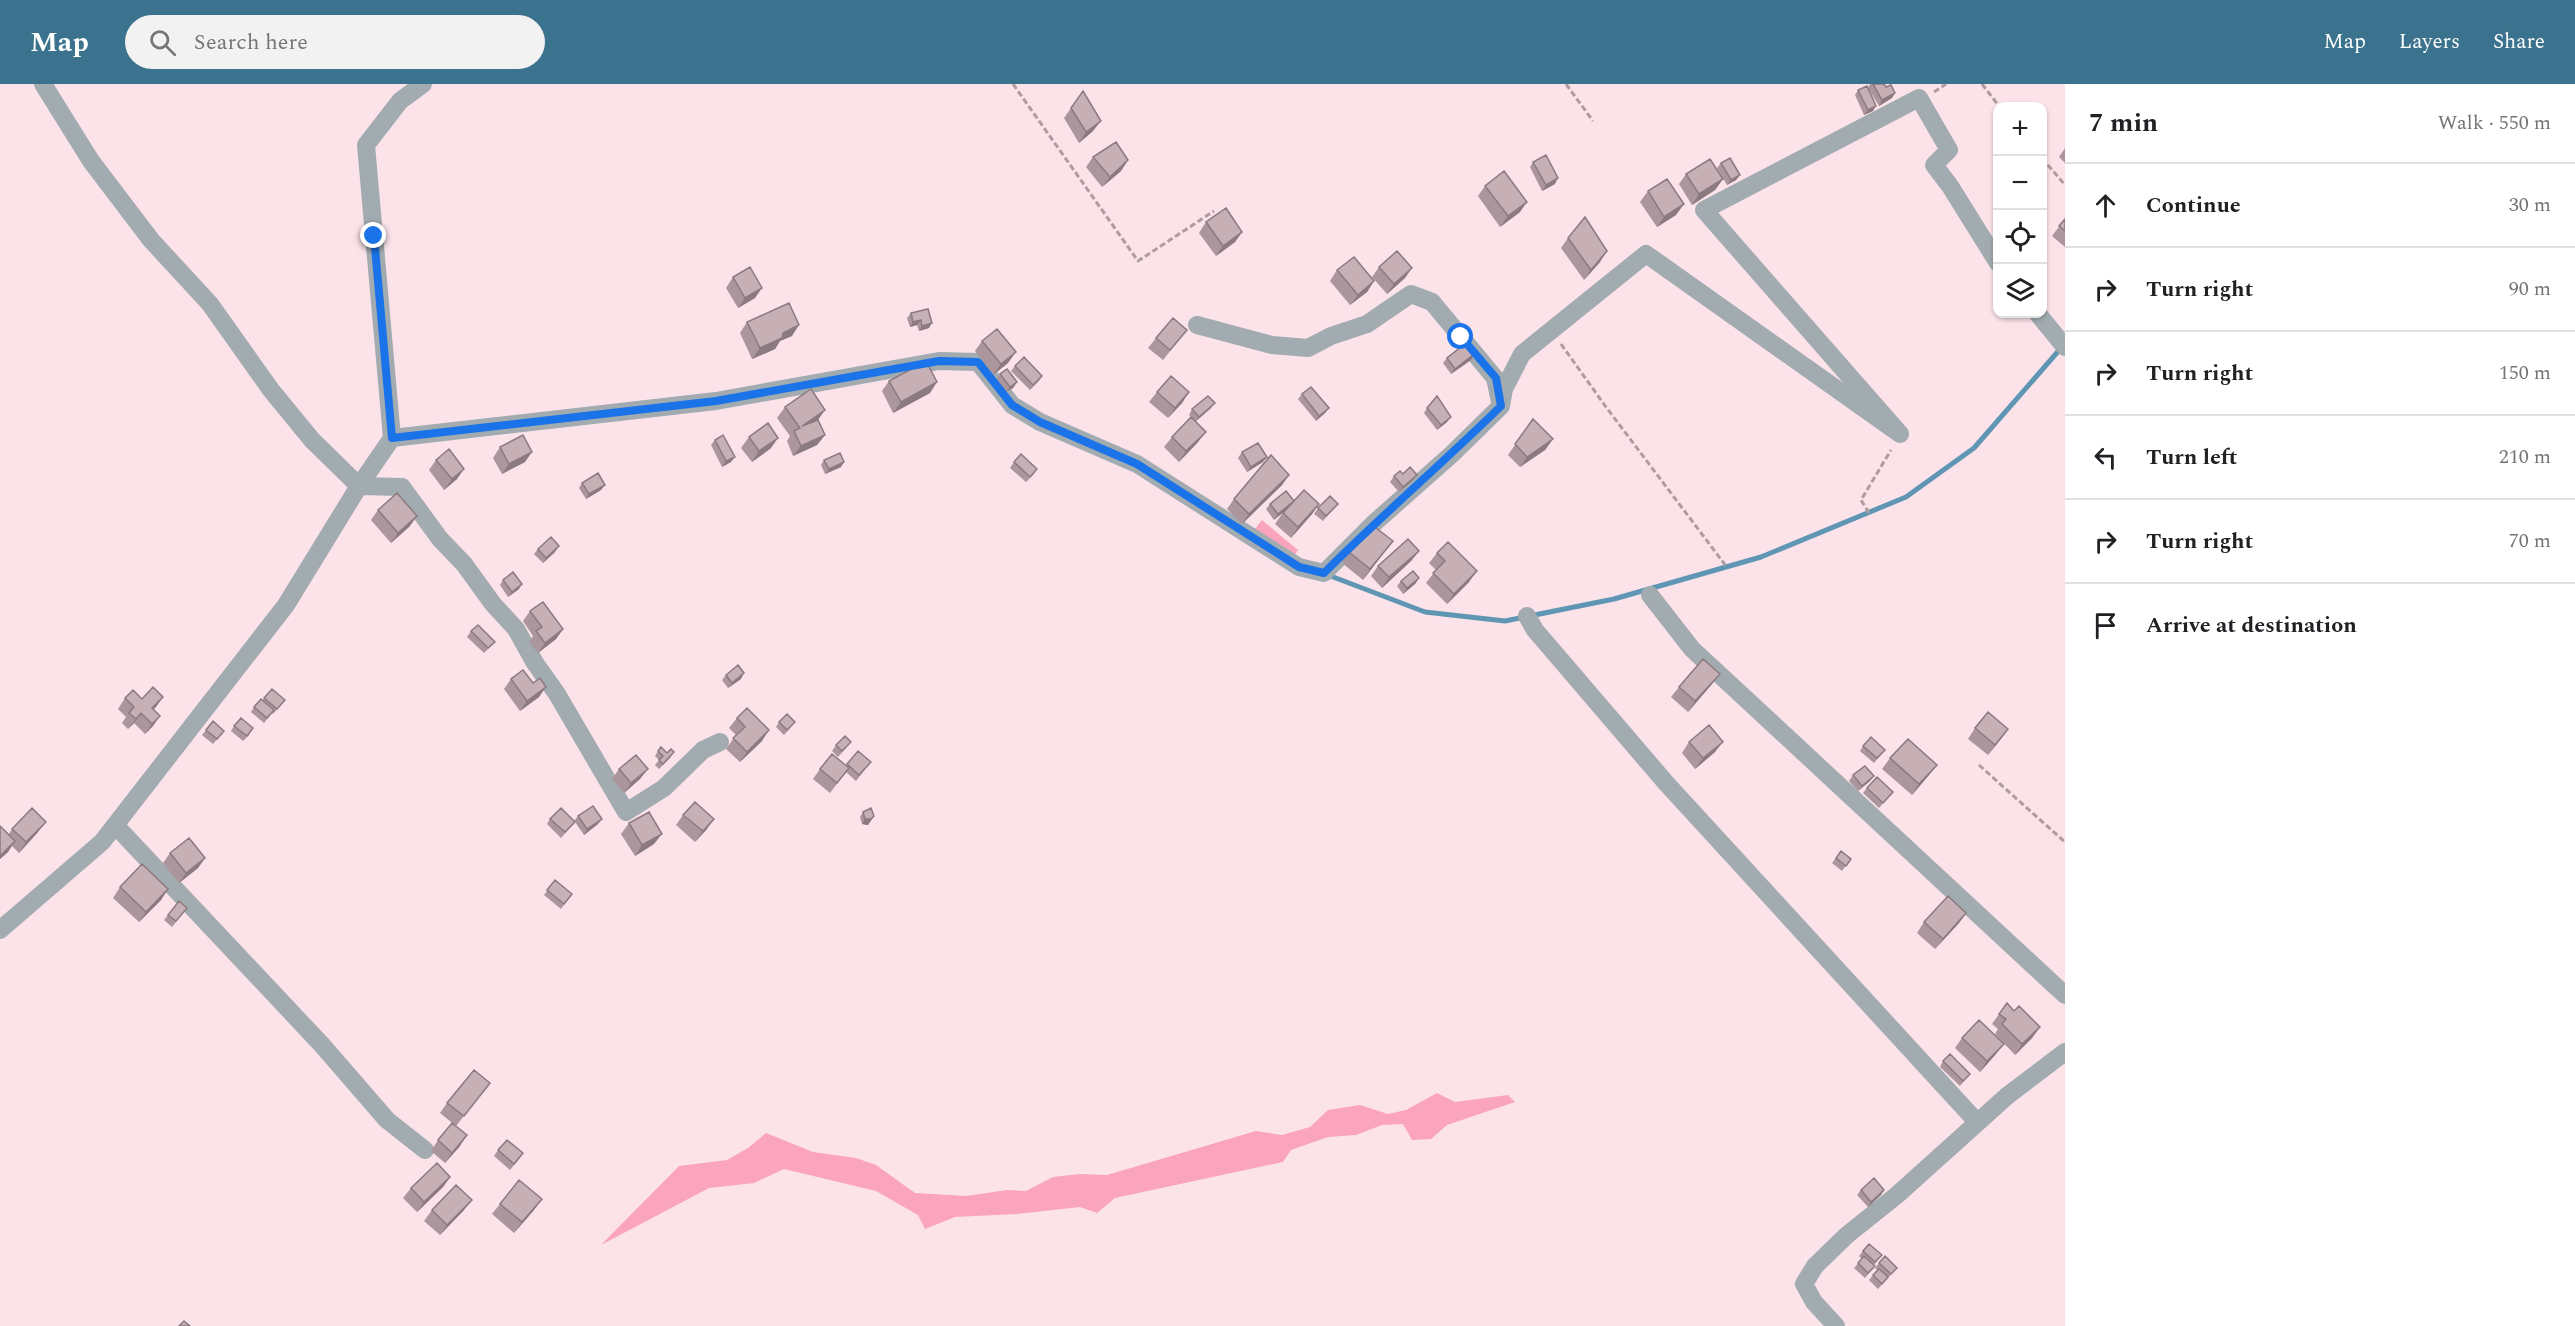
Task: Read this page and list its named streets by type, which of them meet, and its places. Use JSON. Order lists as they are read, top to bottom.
{
  "page": {
    "header": "Map",
    "search": "Search here",
    "nav": ["Map", "Layers", "Share"],
    "heading": ["7 min", "Walk · 550 m"],
    "map_buttons": ["+", "−"],
    "list": [
      ["Continue", "30 m"],
      ["Turn right", "90 m"],
      ["Turn right", "150 m"],
      ["Turn left", "210 m"],
      ["Turn right", "70 m"],
      "Arrive at destination"
    ]
  }
}
